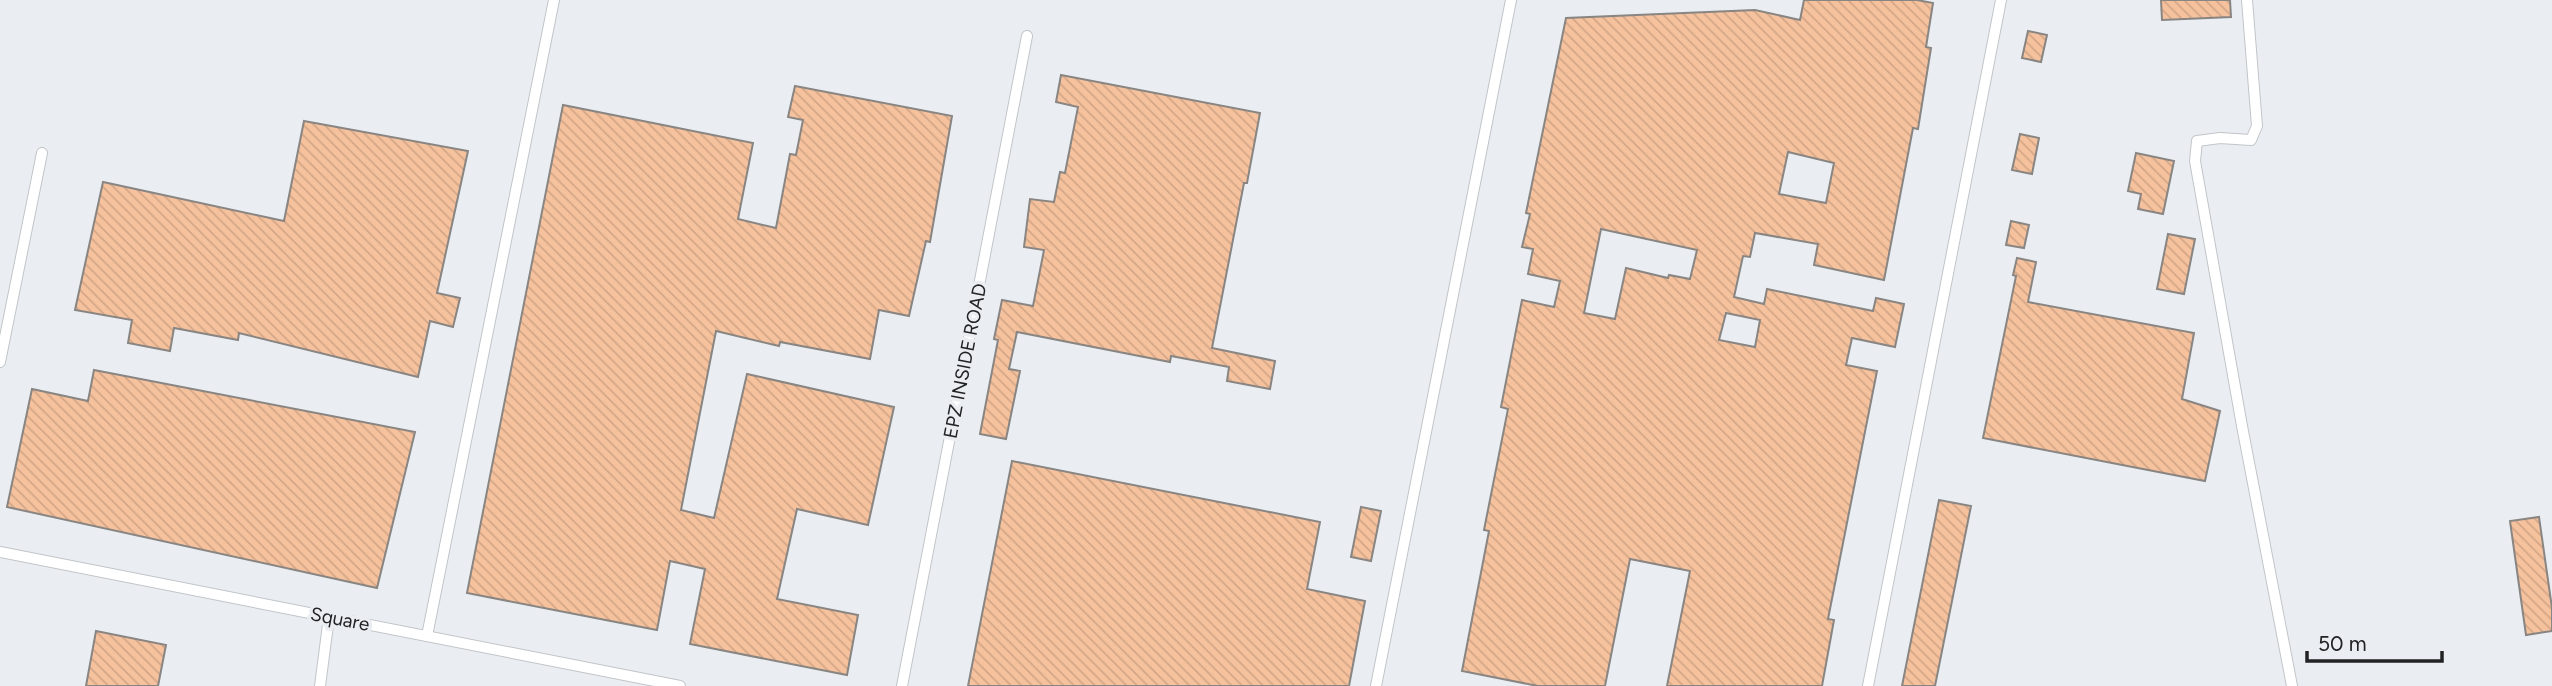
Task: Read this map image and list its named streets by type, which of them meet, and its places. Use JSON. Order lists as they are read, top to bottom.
{
  "streets": {
    "lane": ["EPZ INSIDE ROAD", "Square"]
  },
  "scale_bar": "50 m"
}
